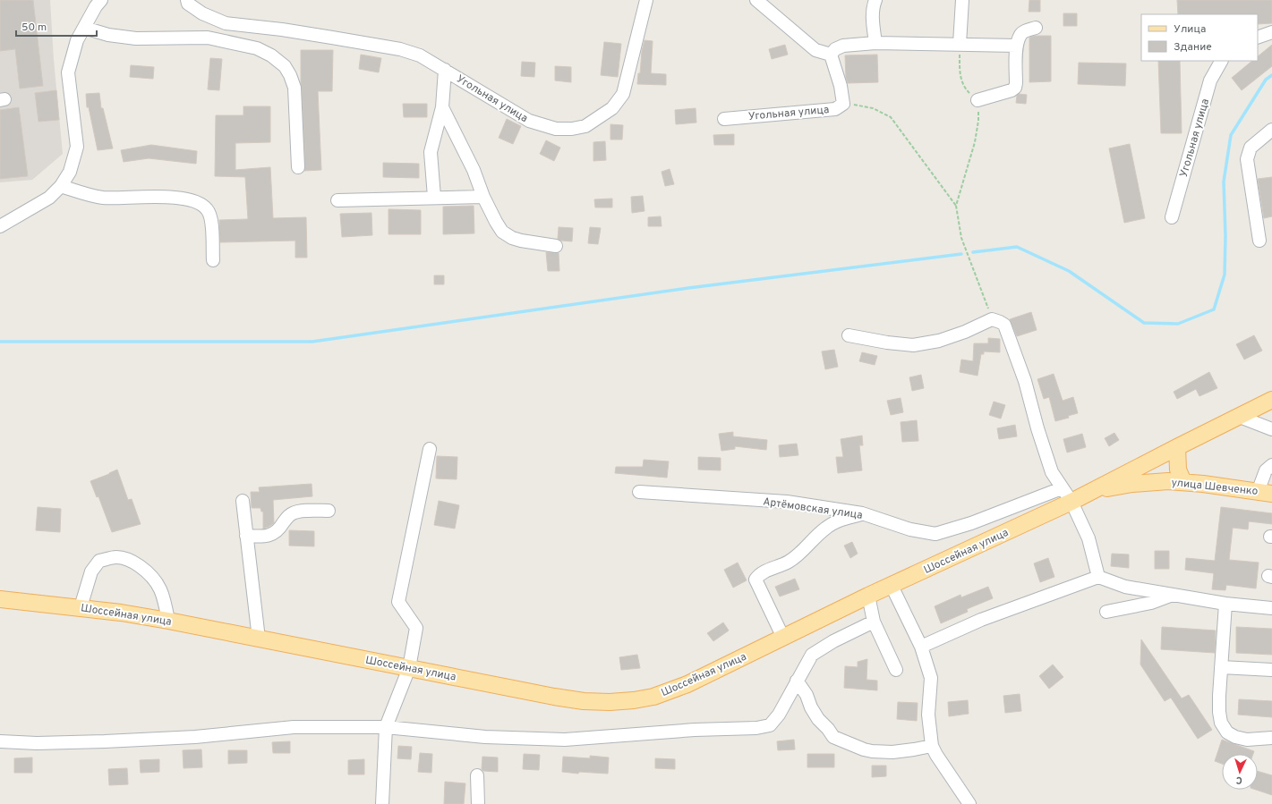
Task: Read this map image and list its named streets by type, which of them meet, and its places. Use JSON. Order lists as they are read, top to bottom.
{
  "streets": {
    "main road": ["улица Шевченко", "Шоссейная улица"],
    "street": ["Угольная улица", "Артёмовская улица"]
  },
  "crossings": [
    ["улица Шевченко", "Шоссейная улица"]
  ],
  "legend": ["Улица", "Здание"],
  "scale_bar": "50 m",
  "north": "bottom"
}
